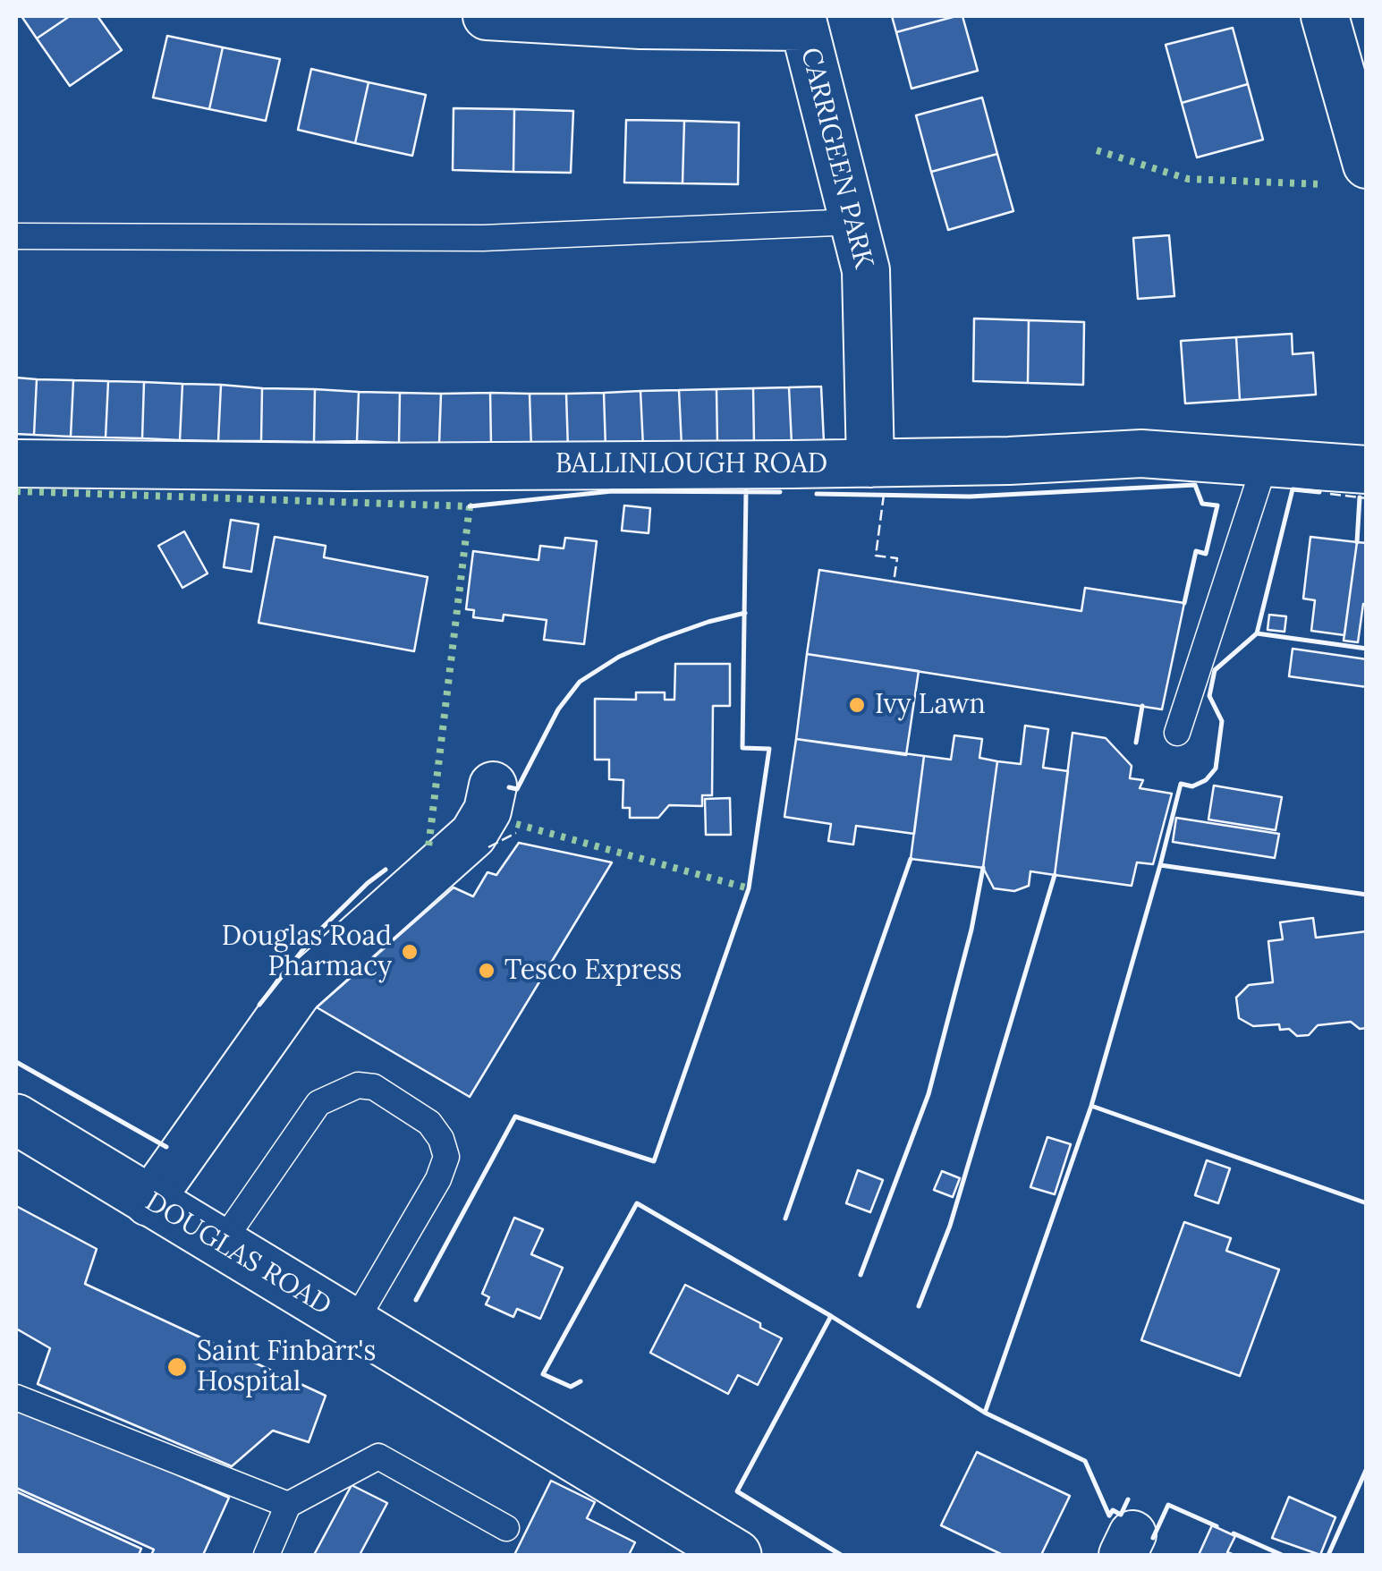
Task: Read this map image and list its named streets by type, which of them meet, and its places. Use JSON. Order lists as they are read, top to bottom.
{
  "streets": {
    "main road": ["DOUGLAS ROAD"],
    "street": ["CARRIGEEN PARK", "BALLINLOUGH ROAD"]
  },
  "crossings": [
    ["CARRIGEEN PARK", "BALLINLOUGH ROAD"]
  ],
  "places": [
    "Ivy Lawn",
    "Douglas Road Pharmacy",
    "Tesco Express",
    "Saint Finbarr's Hospital"
  ]
}
